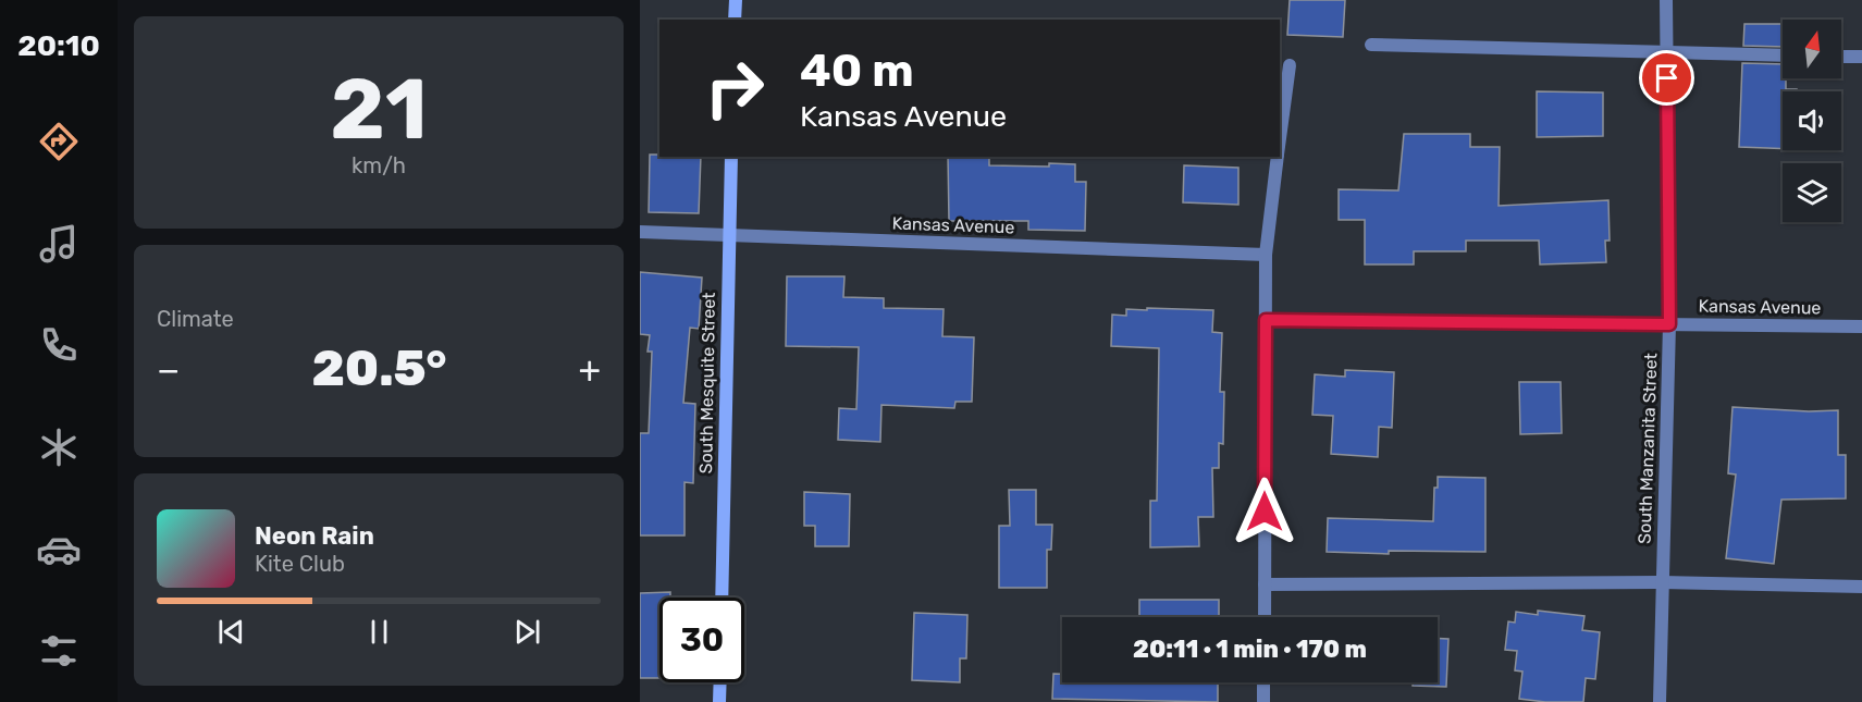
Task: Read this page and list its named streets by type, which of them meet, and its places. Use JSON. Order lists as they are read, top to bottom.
{
  "streets": {
    "street": ["Kansas Avenue", "South Mesquite Street", "South Manzanita Street"]
  },
  "crossings": [
    ["Kansas Avenue", "South Mesquite Street"],
    ["Kansas Avenue", "South Manzanita Street"]
  ],
  "north": "top",
  "page": {
    "tabs": "20:10",
    "tile": [
      ["21", "km/h"],
      "Climate"
    ],
    "turn": ["40 m", "Kansas Avenue"],
    "heat": ["−", "20.5°", "+"],
    "song": ["Neon Rain", "Kite Club"],
    "limit": "30",
    "trip": "20:11 · 1 min · 170 m"
  }
}
